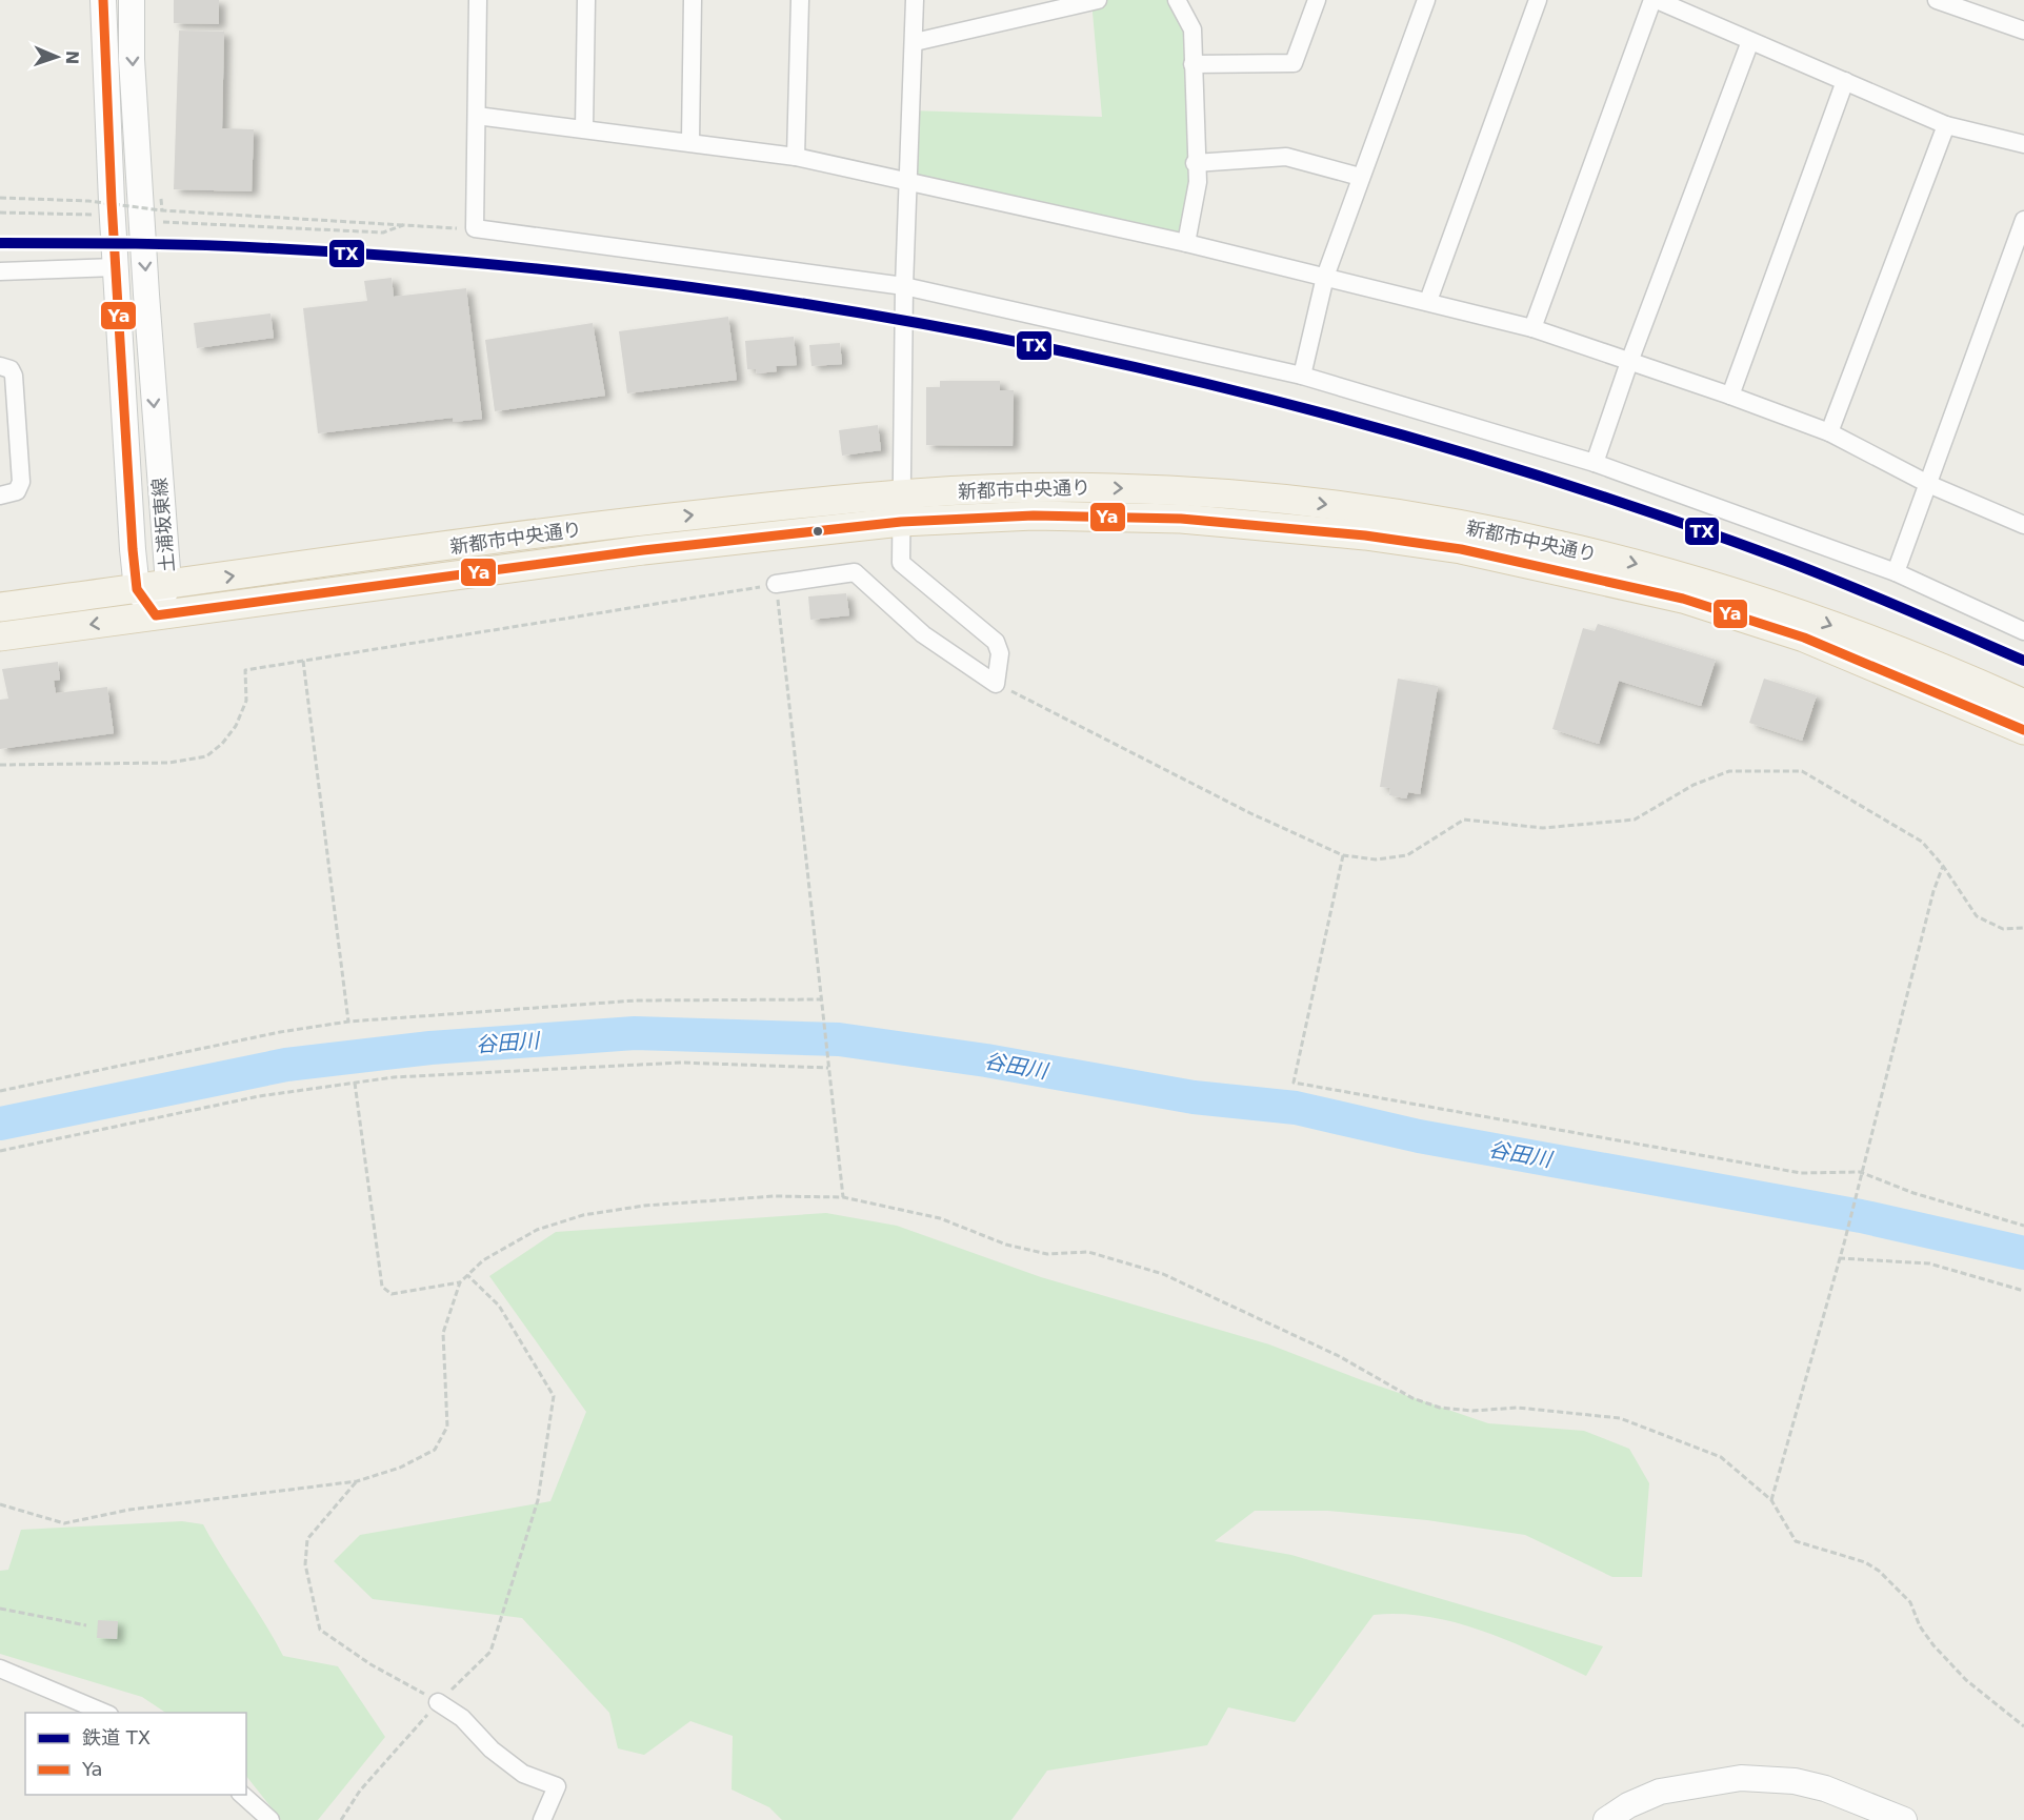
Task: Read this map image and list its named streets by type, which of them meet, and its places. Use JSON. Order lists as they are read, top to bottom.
{
  "streets": {
    "main road": ["新都市中央通り", "土浦坂東線"]
  },
  "crossings": [
    ["新都市中央通り", "土浦坂東線"]
  ],
  "water": ["谷田川"],
  "lines": ["transit line Ya", "rail line TX"],
  "legend": ["鉄道 TX", "Ya"],
  "north": "right"
}
